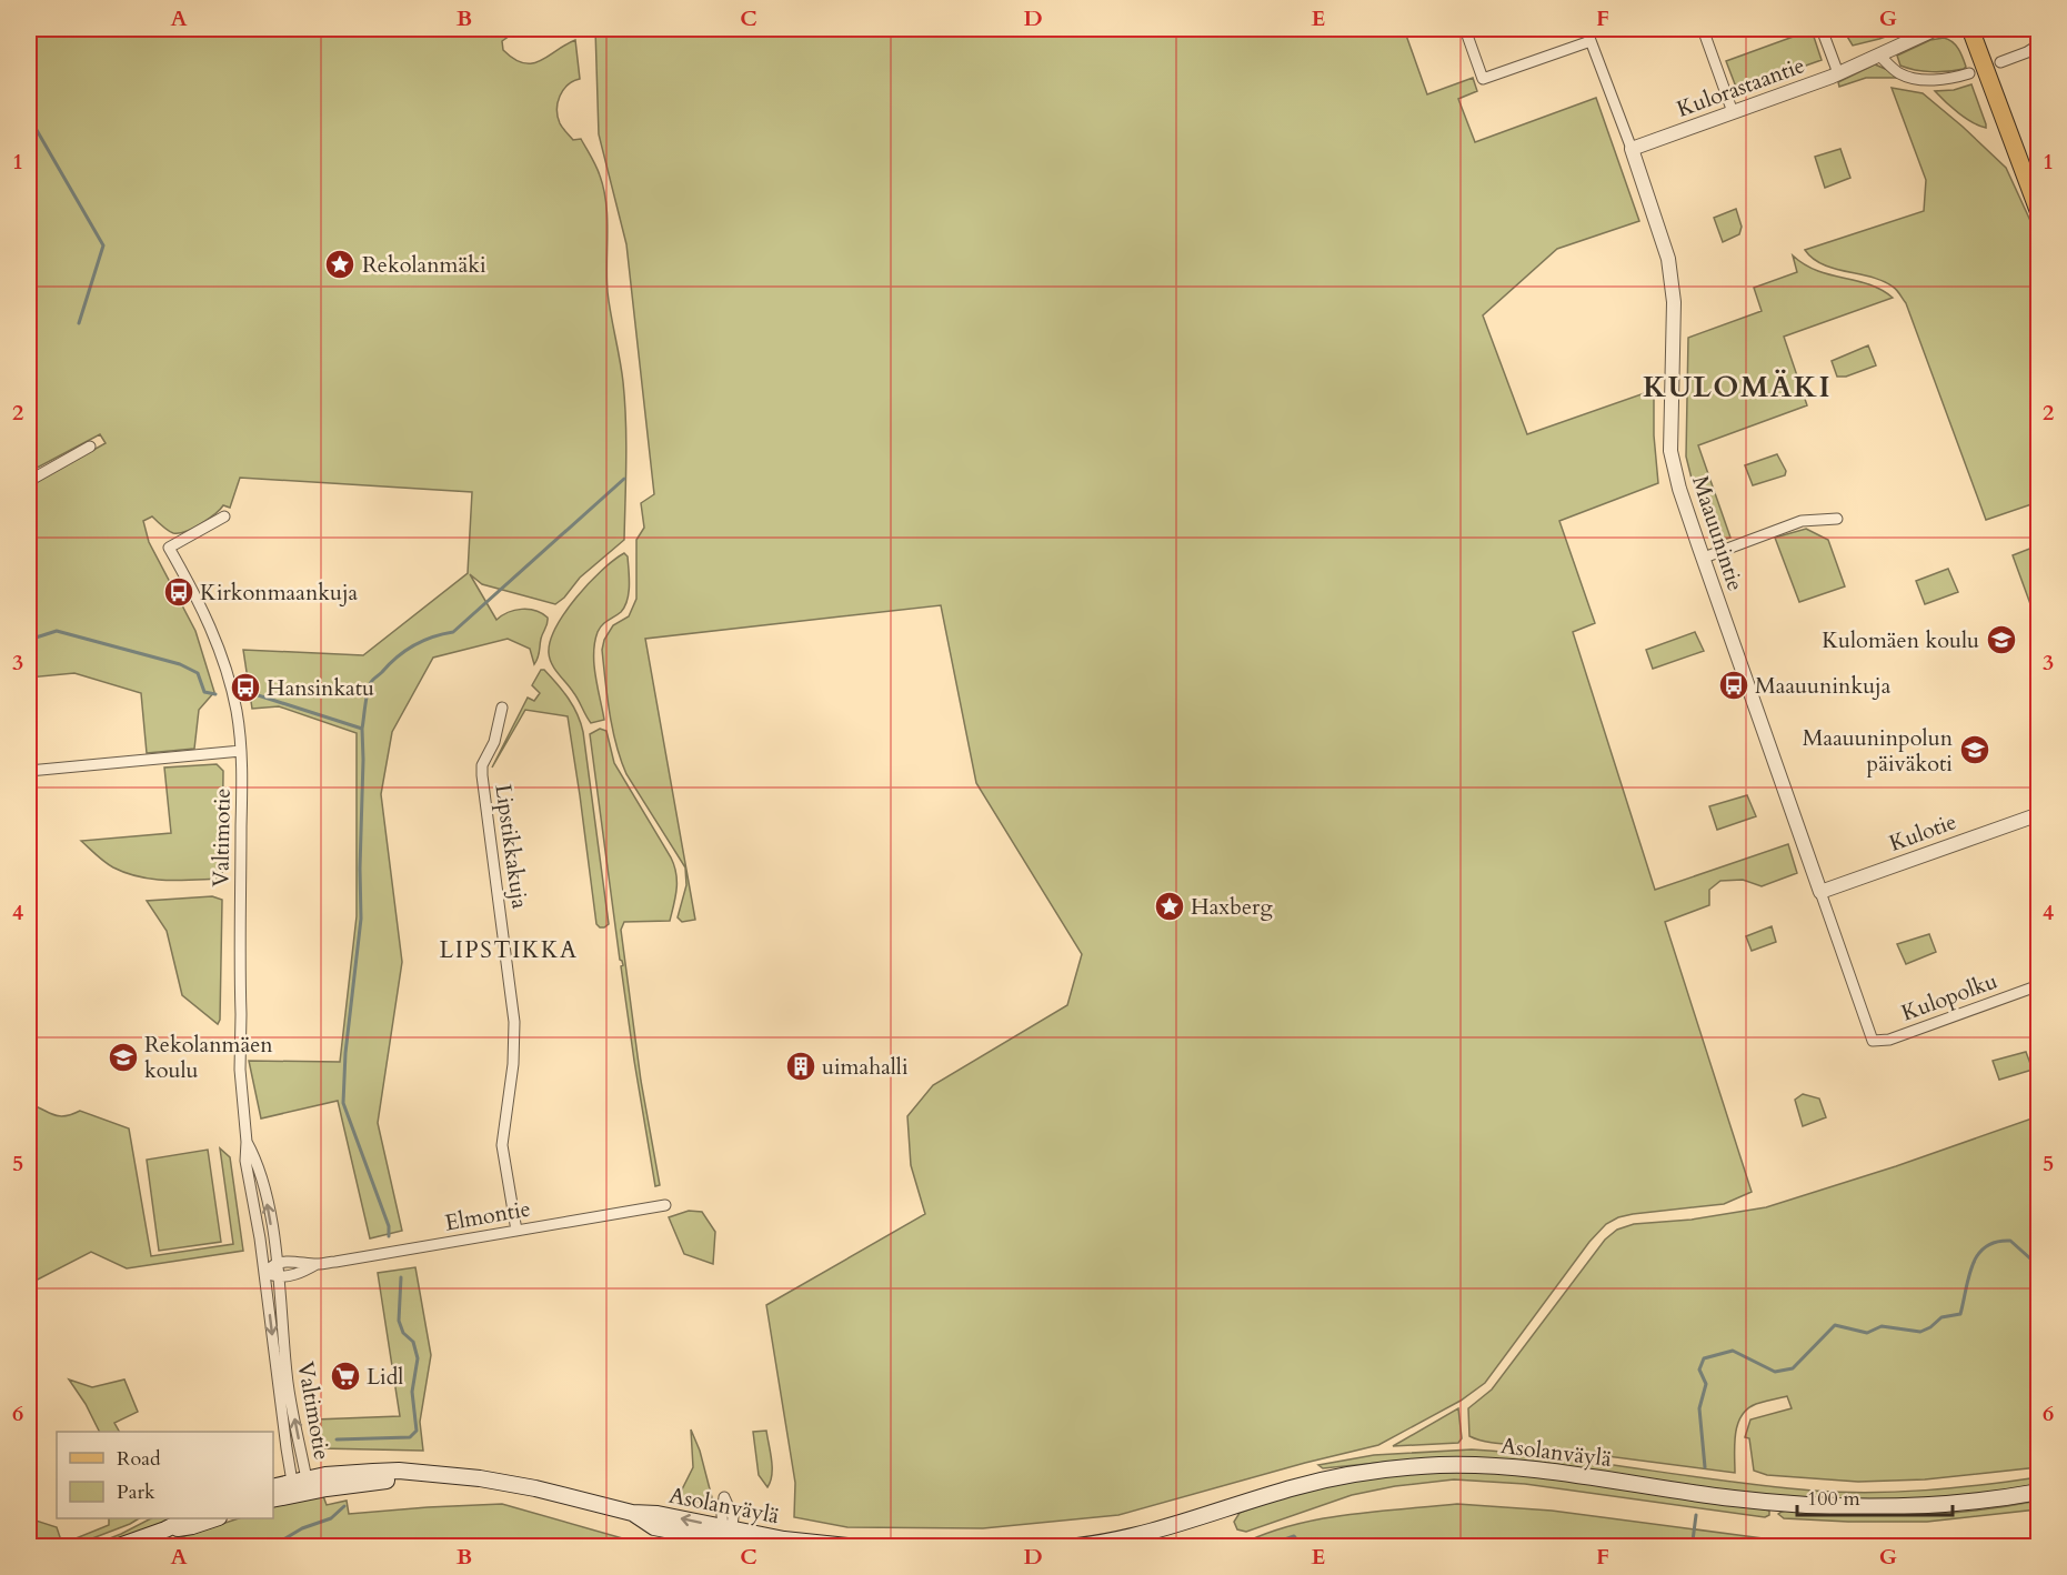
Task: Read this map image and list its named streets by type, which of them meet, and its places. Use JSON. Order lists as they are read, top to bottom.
{
  "streets": {
    "main road": ["Asolanväylä"],
    "street": [
      "Kulorastaantie",
      "Maauunintie",
      "Kulotie",
      "Valtimotie",
      "Lipstikkakuja",
      "Kulopolku",
      "Elmontie"
    ]
  },
  "crossings": [
    ["Kulorastaantie", "Maauunintie"],
    ["Maauunintie", "Kulotie"],
    ["Maauunintie", "Kulopolku"],
    ["Valtimotie", "Elmontie"],
    ["Valtimotie", "Asolanväylä"],
    ["Lipstikkakuja", "Elmontie"]
  ],
  "districts": ["KULOMÄKI", "LIPSTIKKA"],
  "places": {
    "place": ["Rekolanmäki", "Haxberg"],
    "bus stop": ["Kirkonmaankuja", "Maauuninkuja", "Hansinkatu"],
    "school or university": ["Kulomäen koulu", "Maauuninpolun päiväkoti", "Rekolanmäen koulu"],
    "building": ["uimahalli"],
    "supermarket": ["Lidl"]
  },
  "legend": ["Road", "Park"],
  "scale_bar": "100 m",
  "grid": {
    "columns": [
      "A",
      "B",
      "C",
      "D",
      "E",
      "F",
      "G"
    ],
    "rows": [
      "1",
      "2",
      "3",
      "4",
      "5",
      "6"
    ]
  }
}
